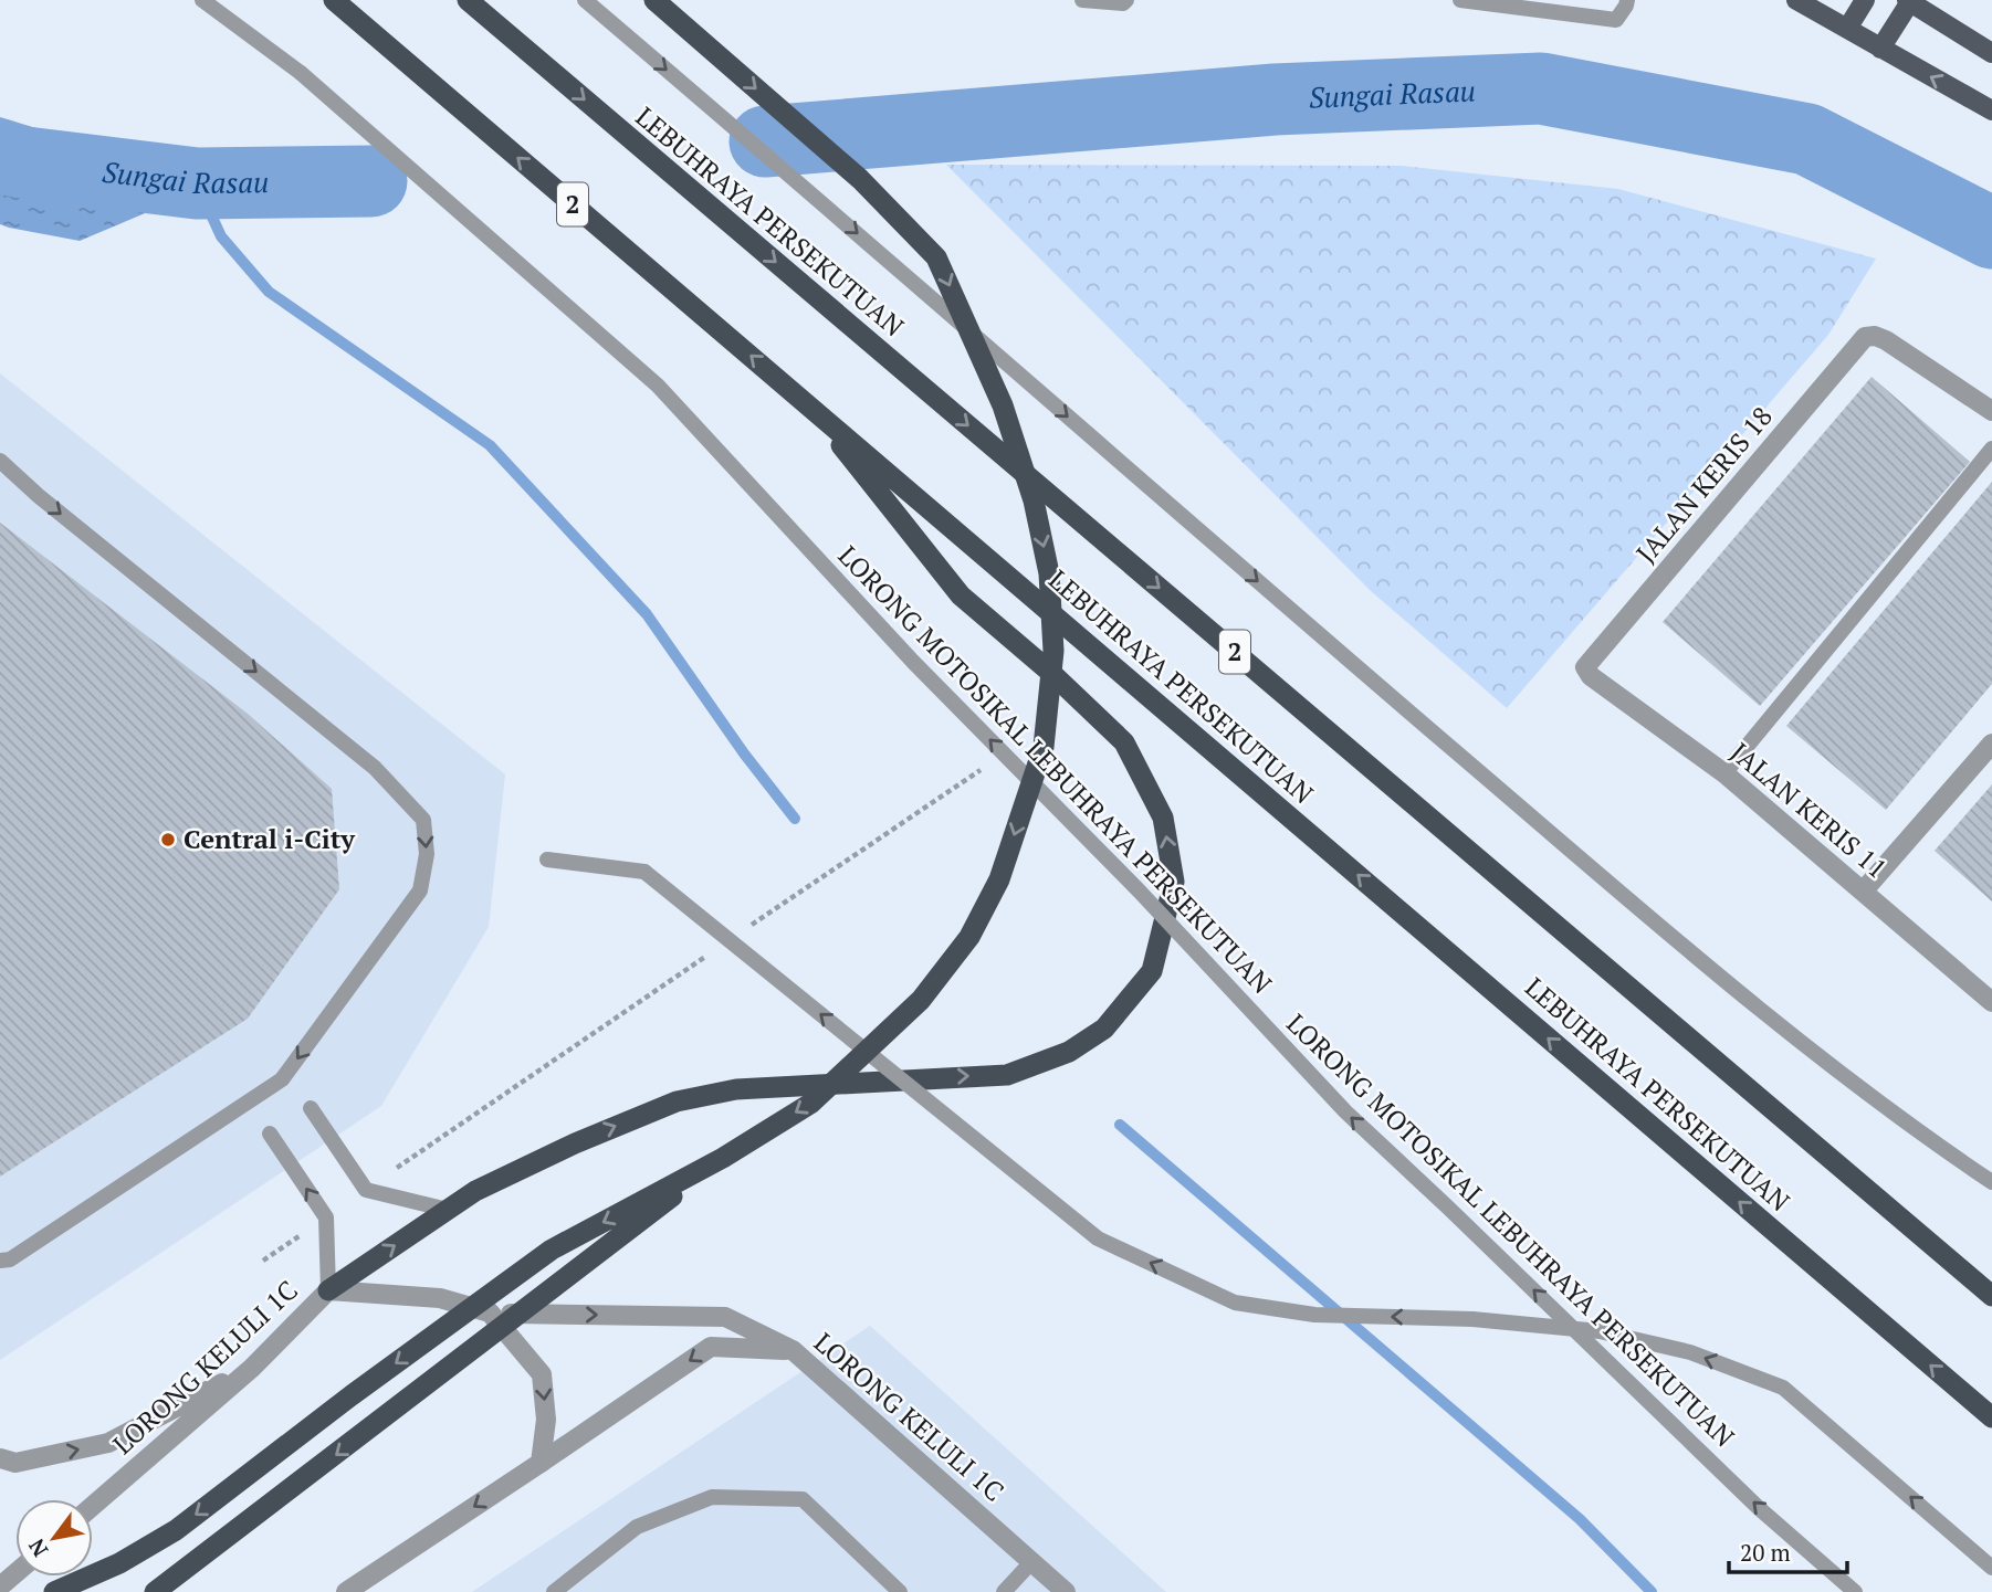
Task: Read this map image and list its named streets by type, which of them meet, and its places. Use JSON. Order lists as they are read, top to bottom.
{
  "streets": {
    "highway": ["2", "LEBUHRAYA PERSEKUTUAN"],
    "street": ["JALAN KERIS 18", "JALAN KERIS 11", "LORONG KELULI 1C"],
    "lane": ["LORONG MOTOSIKAL LEBUHRAYA PERSEKUTUAN"]
  },
  "crossings": [
    ["JALAN KERIS 18", "JALAN KERIS 11"]
  ],
  "one_way": ["LORONG MOTOSIKAL LEBUHRAYA PERSEKUTUAN"],
  "water": ["Sungai Rasau"],
  "places": ["Central i-City"],
  "scale_bar": "20 m",
  "north": "bottom left"
}
